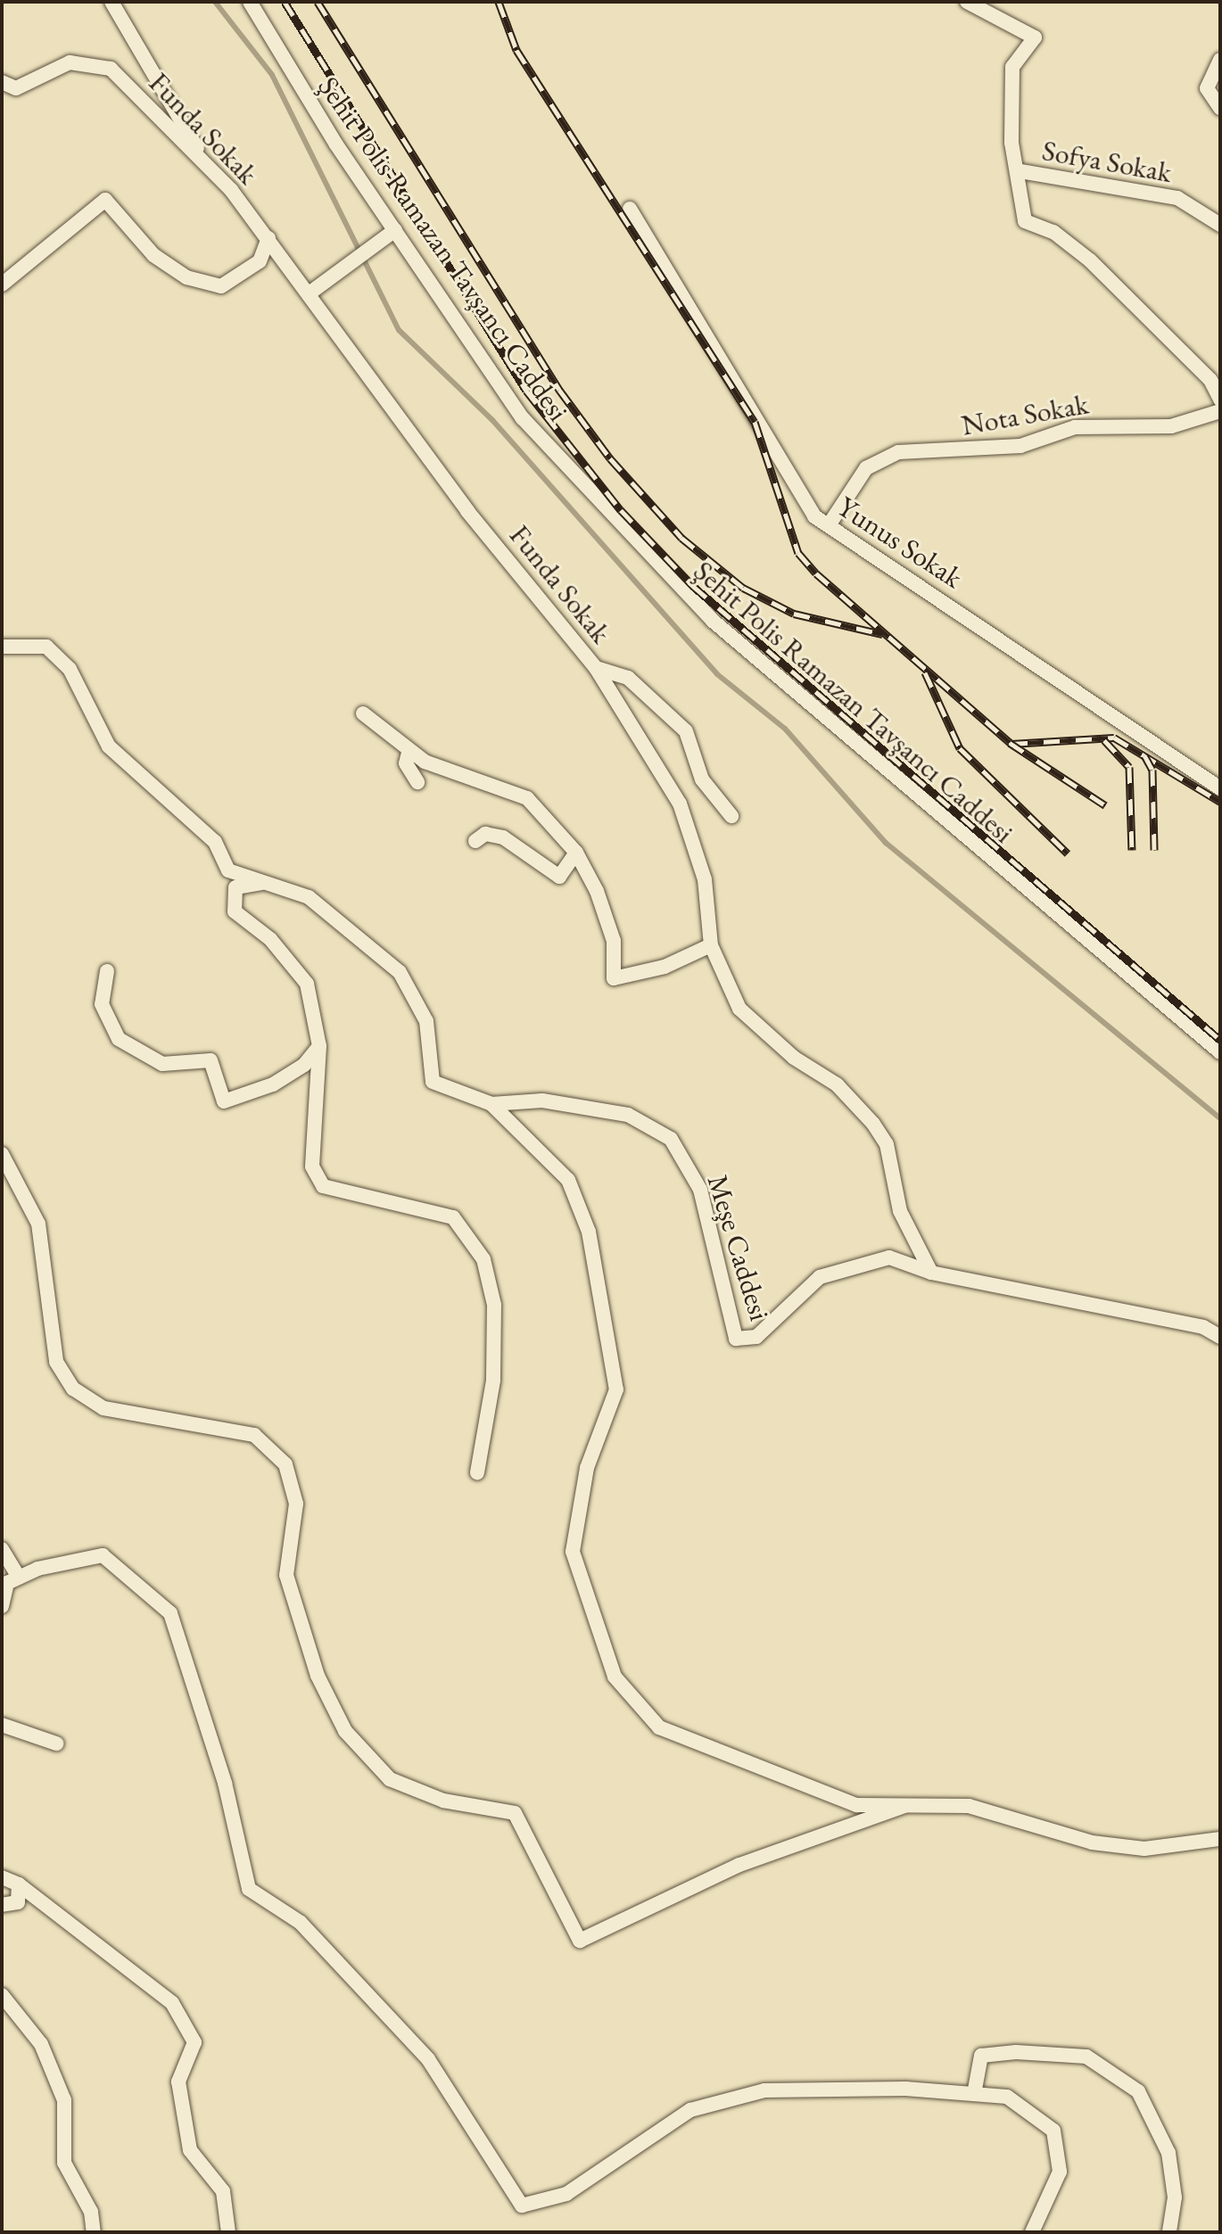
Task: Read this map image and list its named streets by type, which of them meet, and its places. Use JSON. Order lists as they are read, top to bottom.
{
  "streets": {
    "street": [
      "Funda Sokak",
      "Sofya Sokak",
      "Şehit Polis Ramazan Tavşancı Caddesi",
      "Nota Sokak",
      "Yunus Sokak",
      "Meşe Caddesi"
    ]
  },
  "crossings": [
    ["Funda Sokak", "Meşe Caddesi"],
    ["Nota Sokak", "Yunus Sokak"]
  ]
}
